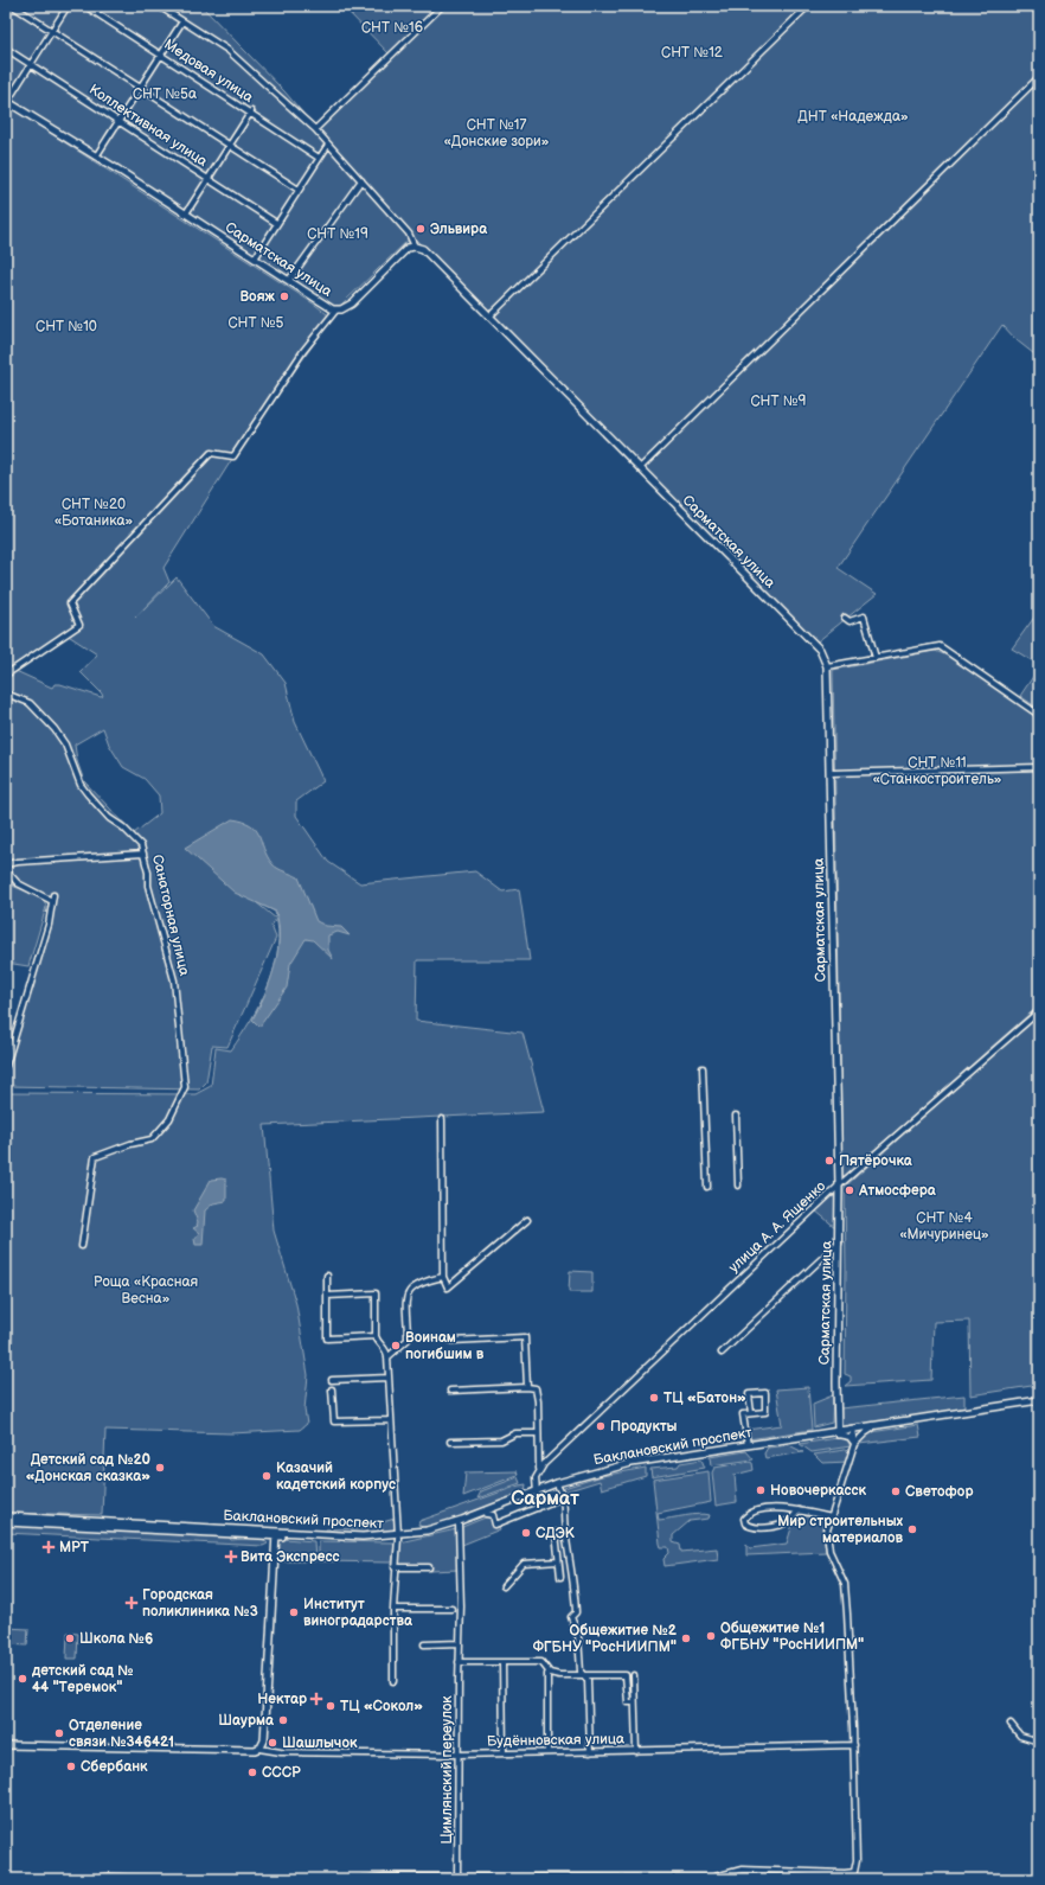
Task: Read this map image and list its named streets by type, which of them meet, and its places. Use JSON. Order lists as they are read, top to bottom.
{
  "streets": {
    "main road": ["Сарматская улица", "Баклановский проспект", "Будённовская улица"],
    "street": [
      "Медовая улица",
      "Коллективная улица",
      "Санаторная улица",
      "улица А. А. Ященко",
      "Цимлянский переулок"
    ]
  },
  "crossings": [
    ["Сарматская улица", "улица А. А. Ященко"],
    ["Сарматская улица", "Баклановский проспект"],
    ["Баклановский проспект", "Цимлянский переулок"],
    ["Будённовская улица", "Цимлянский переулок"]
  ],
  "districts": ["Сармат"],
  "parks": [
    "СНТ №16",
    "СНТ №12",
    "СНТ №5а",
    "ДНТ «Надежда»",
    "СНТ №17 «Донские зори»",
    "СНТ №19",
    "СНТ №5",
    "СНТ №10",
    "СНТ №9",
    "СНТ №20 «Ботаника»",
    "СНТ №11 «Станкостроитель»",
    "СНТ №4 «Мичуринец»",
    "Роща «Красная Весна»"
  ],
  "places": {
    "other": [
      "Эльвира",
      "Вояж",
      "Пятёрочка",
      "Атмосфера",
      "Воинам погибшим в",
      "ТЦ «Батон»",
      "Продукты",
      "Детский сад №20 «Донская сказка»",
      "Казачий кадетский корпус",
      "Новочеркасск",
      "Светофор",
      "Мир строительных материалов",
      "СДЭК",
      "Институт виноградарства",
      "Общежитие №1 ФГБНУ \"РосНИИПМ\"",
      "Школа №6",
      "Общежитие №2 ФГБНУ \"РосНИИПМ\"",
      "детский сад № 44 \"Теремок\"",
      "ТЦ «Сокол»",
      "Шаурма",
      "Отделение связи №346421",
      "Шашлычок",
      "Сбербанк",
      "СССР"
    ],
    "health": [
      "МРТ",
      "Вита Экспресс",
      "Городская поликлиника №3",
      "Нектар"
    ]
  }
}
